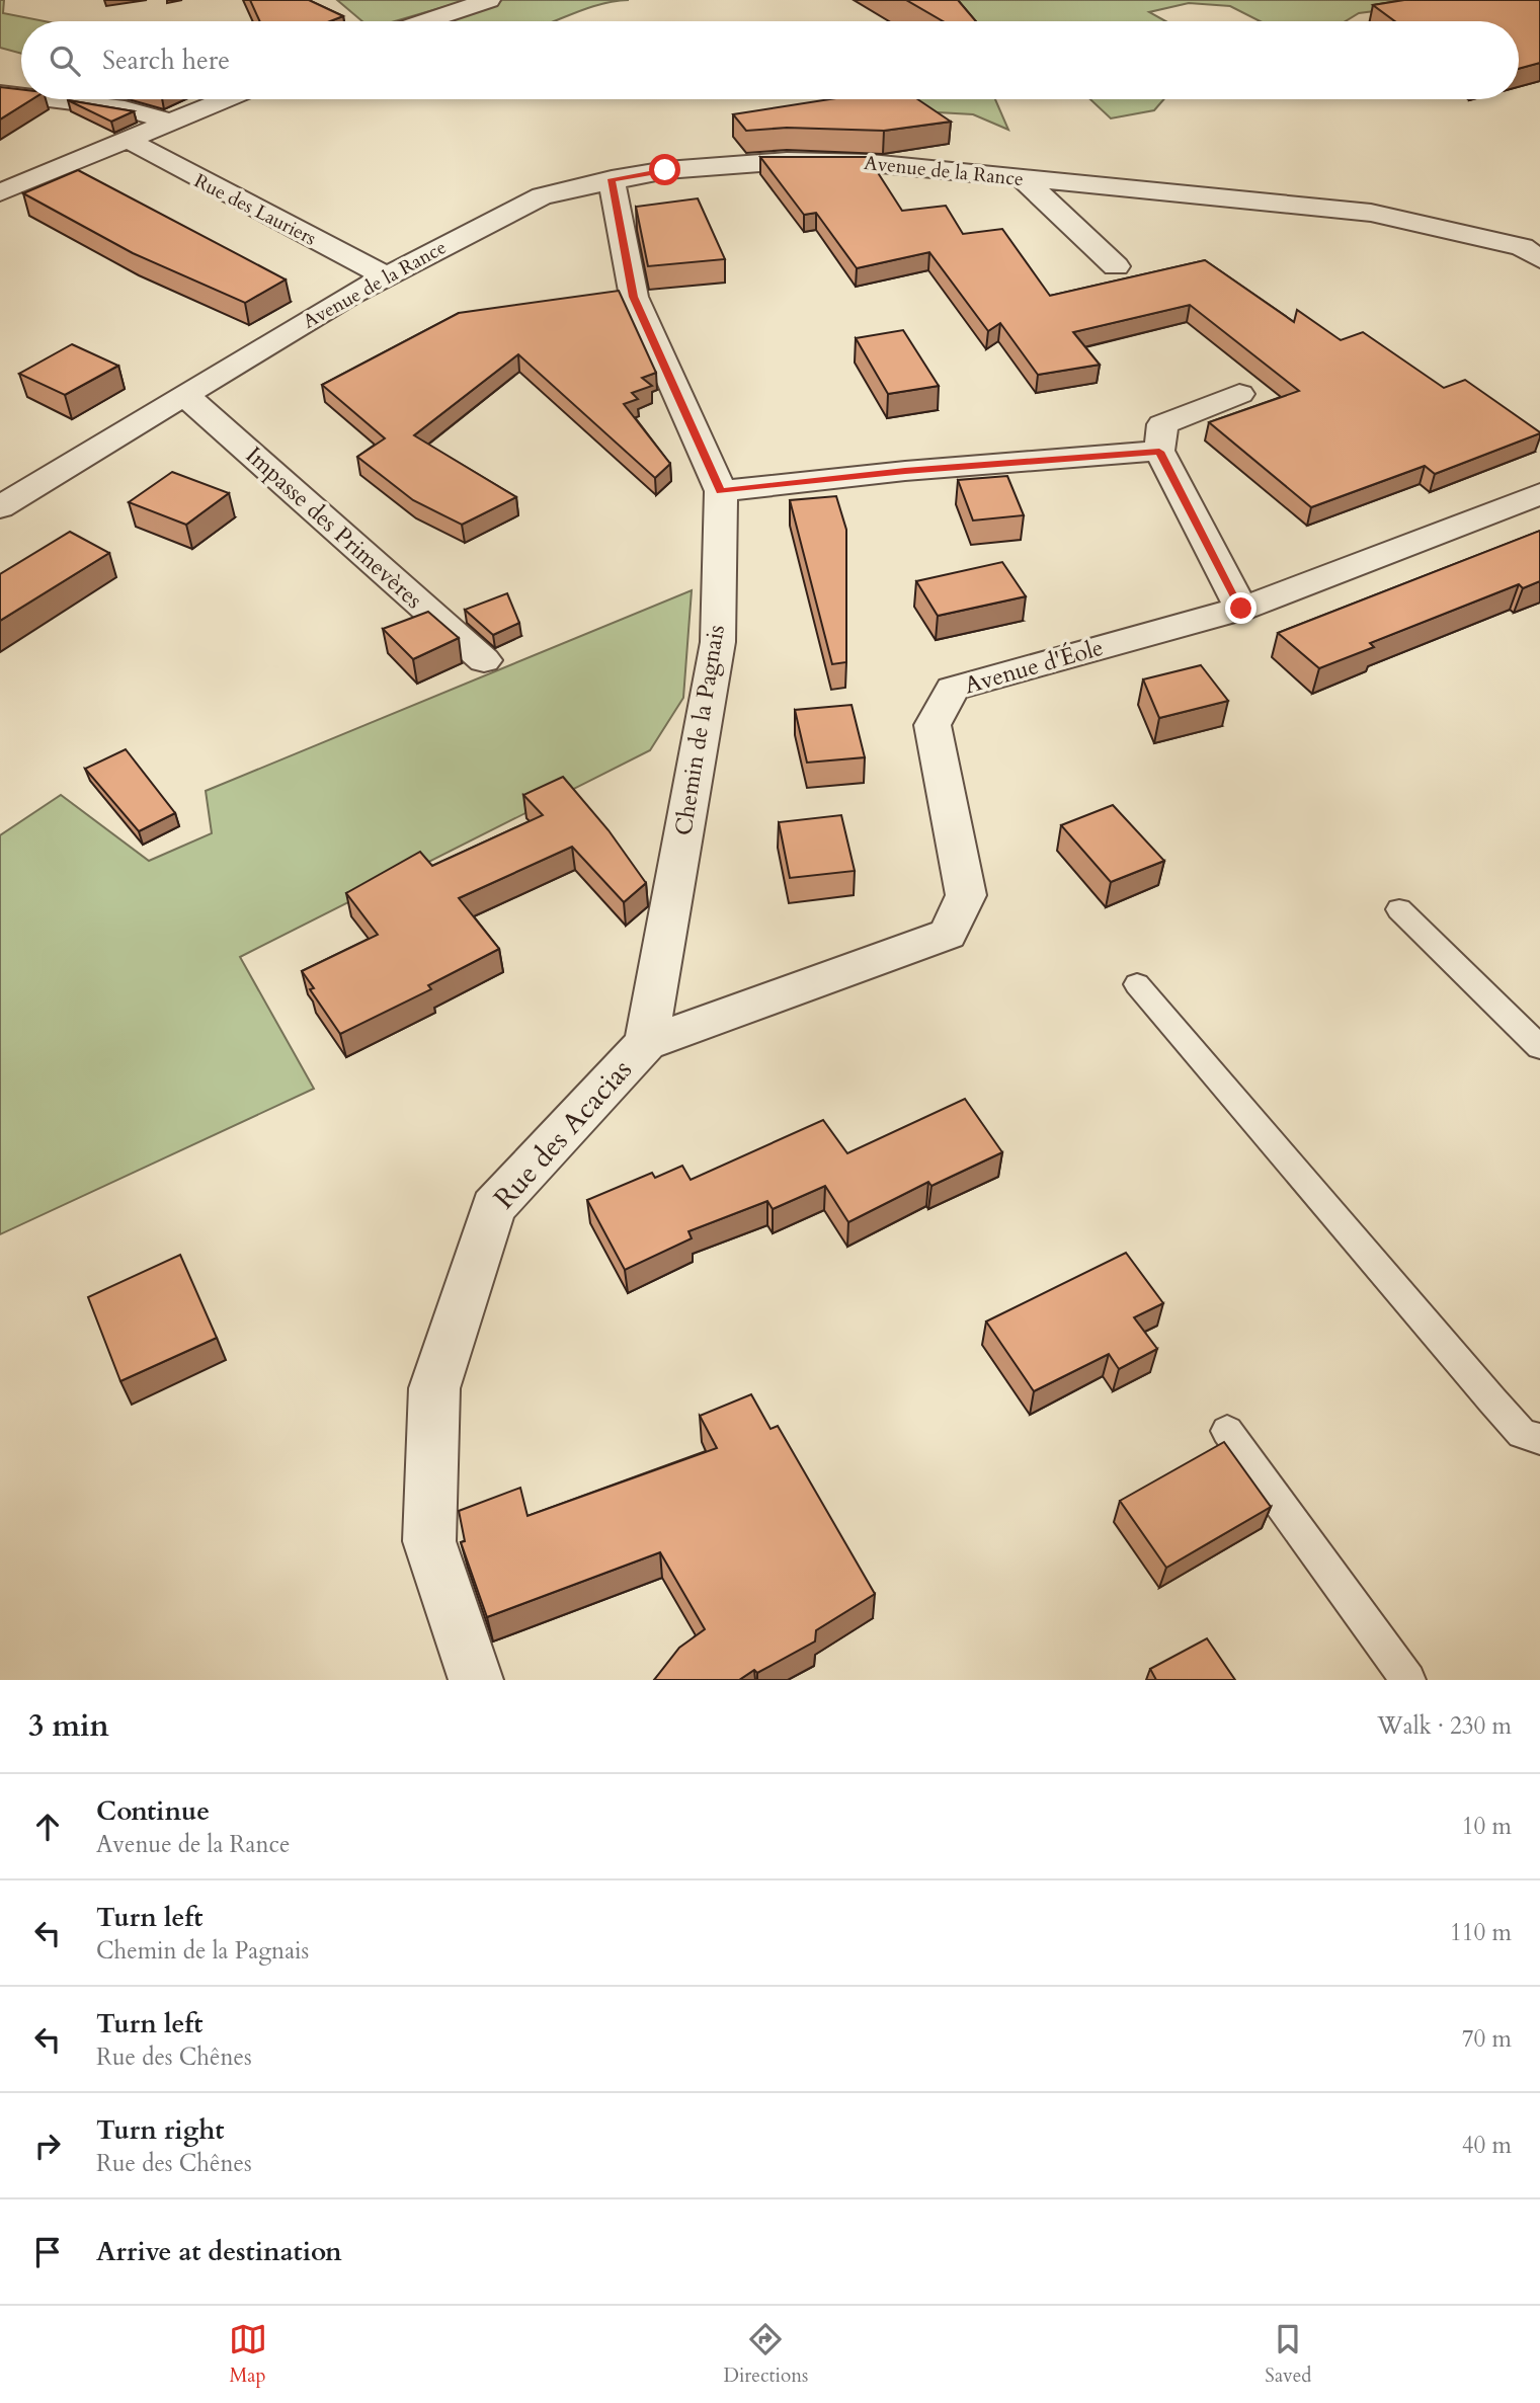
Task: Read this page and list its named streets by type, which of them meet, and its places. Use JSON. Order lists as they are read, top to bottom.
{
  "streets": {
    "street": [
      "Avenue de la Rance",
      "Rue des Lauriers",
      "Impasse des Primevères",
      "Avenue d'Éole",
      "Chemin de la Pagnais",
      "Rue des Acacias"
    ]
  },
  "crossings": [
    ["Avenue de la Rance", "Rue des Lauriers"],
    ["Avenue de la Rance", "Impasse des Primevères"],
    ["Avenue de la Rance", "Chemin de la Pagnais"],
    ["Avenue d'Éole", "Chemin de la Pagnais"],
    ["Avenue d'Éole", "Rue des Acacias"],
    ["Chemin de la Pagnais", "Rue des Acacias"]
  ],
  "page": {
    "search": "Search here",
    "heading": ["3 min", "Walk · 230 m"],
    "list": [
      ["Continue", "Avenue de la Rance", "10 m"],
      ["Turn left", "Chemin de la Pagnais", "110 m"],
      ["Turn left", "Rue des Chênes", "70 m"],
      ["Turn right", "Rue des Chênes", "40 m"],
      "Arrive at destination"
    ],
    "nav": ["Map", "Directions", "Saved"]
  }
}
